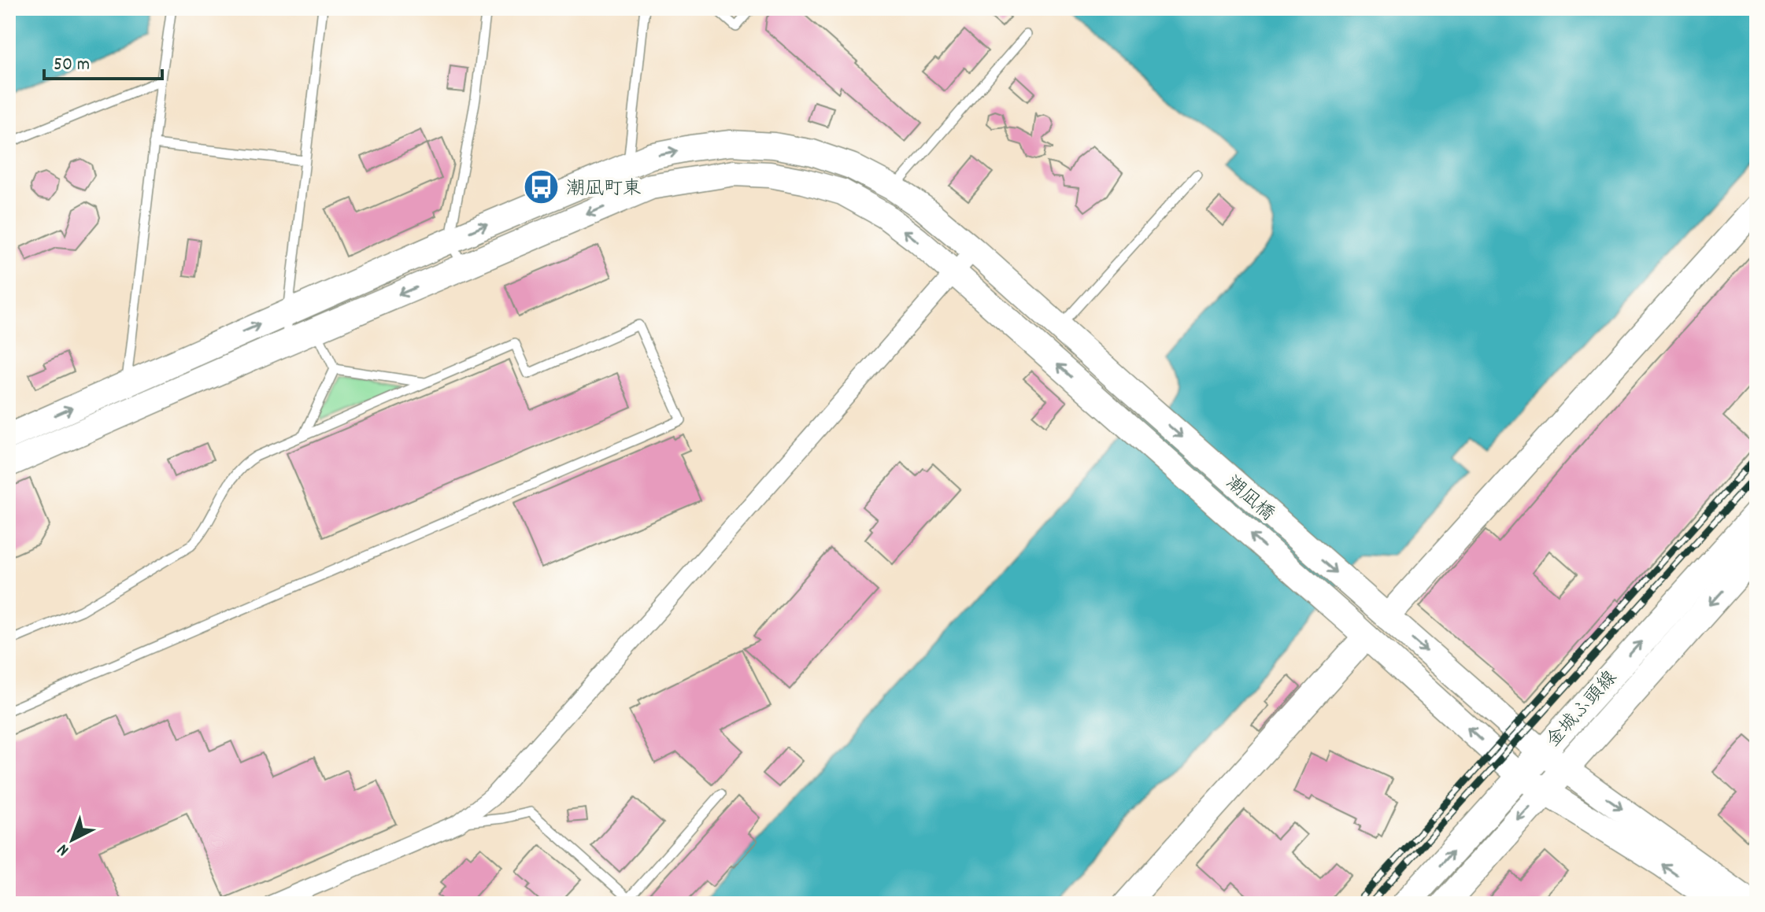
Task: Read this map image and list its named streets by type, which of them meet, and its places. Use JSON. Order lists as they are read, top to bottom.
{
  "streets": {
    "main road": ["金城ふ頭線"],
    "street": ["潮凪橋"]
  },
  "crossings": [
    ["潮凪橋", "金城ふ頭線"]
  ],
  "places": {
    "bus stop": ["潮凪町東"]
  },
  "scale_bar": "50 m",
  "north": "bottom left"
}
